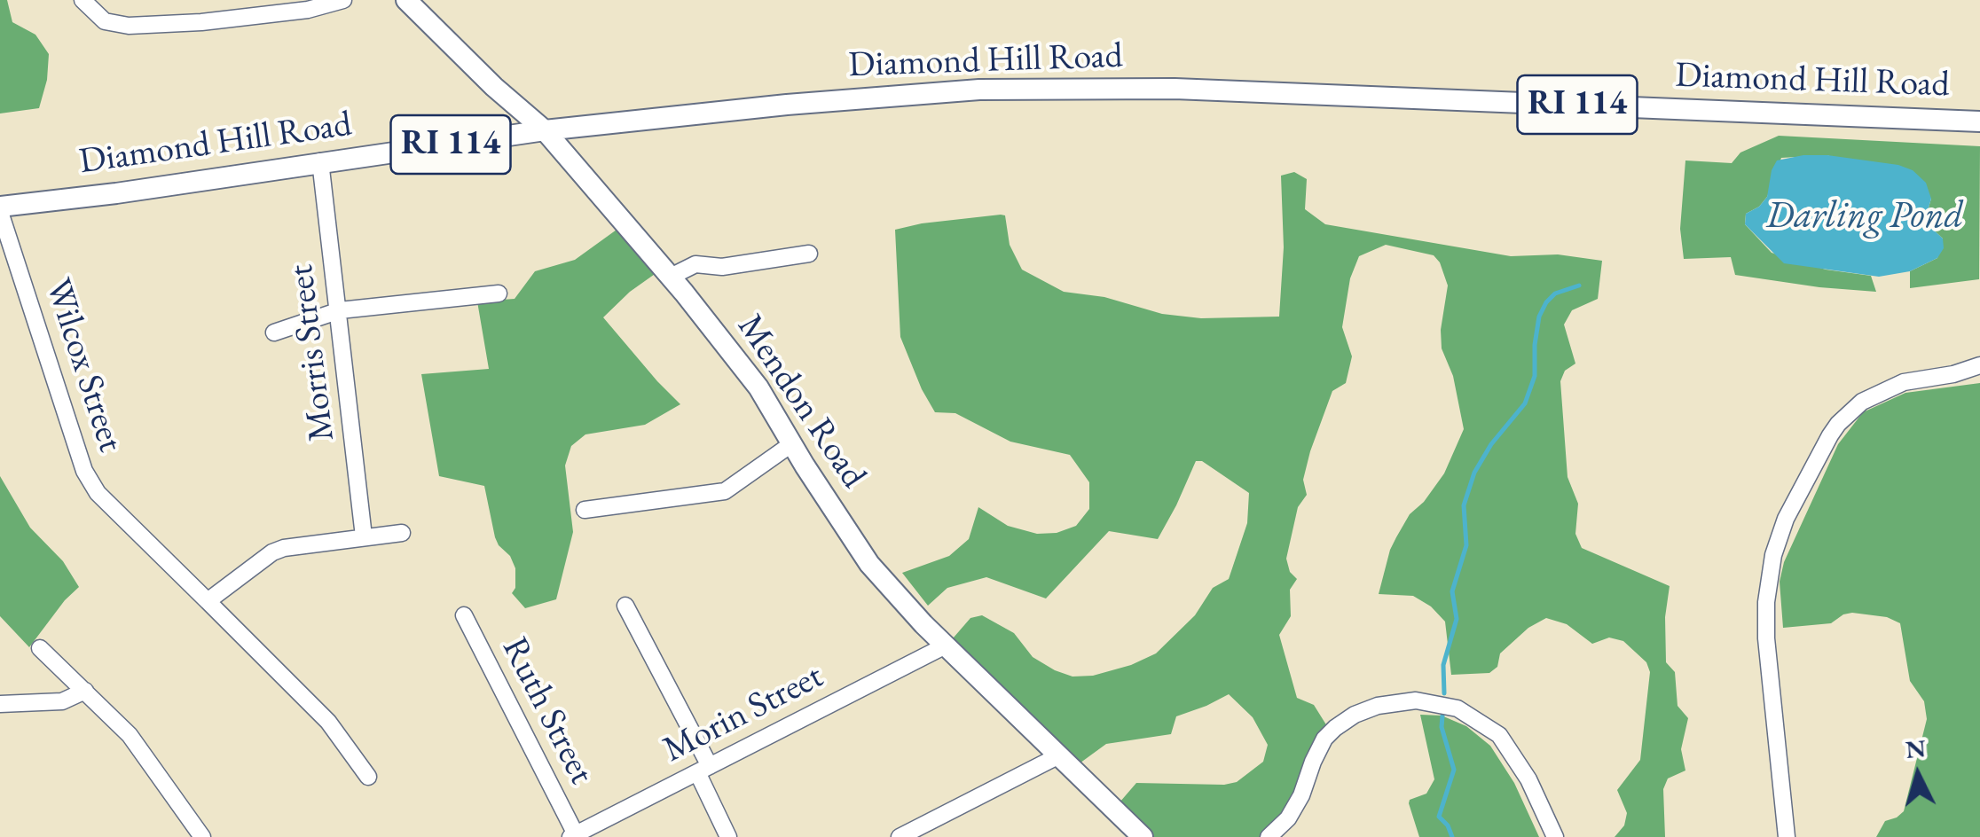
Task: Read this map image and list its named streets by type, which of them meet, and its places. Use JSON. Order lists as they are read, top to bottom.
{
  "streets": {
    "main road": ["Diamond Hill Road", "RI 114", "Mendon Road"],
    "street": [
      "Morris Street",
      "Wilcox Street",
      "Ruth Street",
      "Morin Street"
    ]
  },
  "crossings": [
    ["Diamond Hill Road", "Morris Street"],
    ["Diamond Hill Road", "Wilcox Street"],
    ["Diamond Hill Road", "Mendon Road"],
    ["Mendon Road", "Morin Street"],
    ["Ruth Street", "Morin Street"]
  ],
  "water": ["Darling Pond"],
  "north": "top"
}
